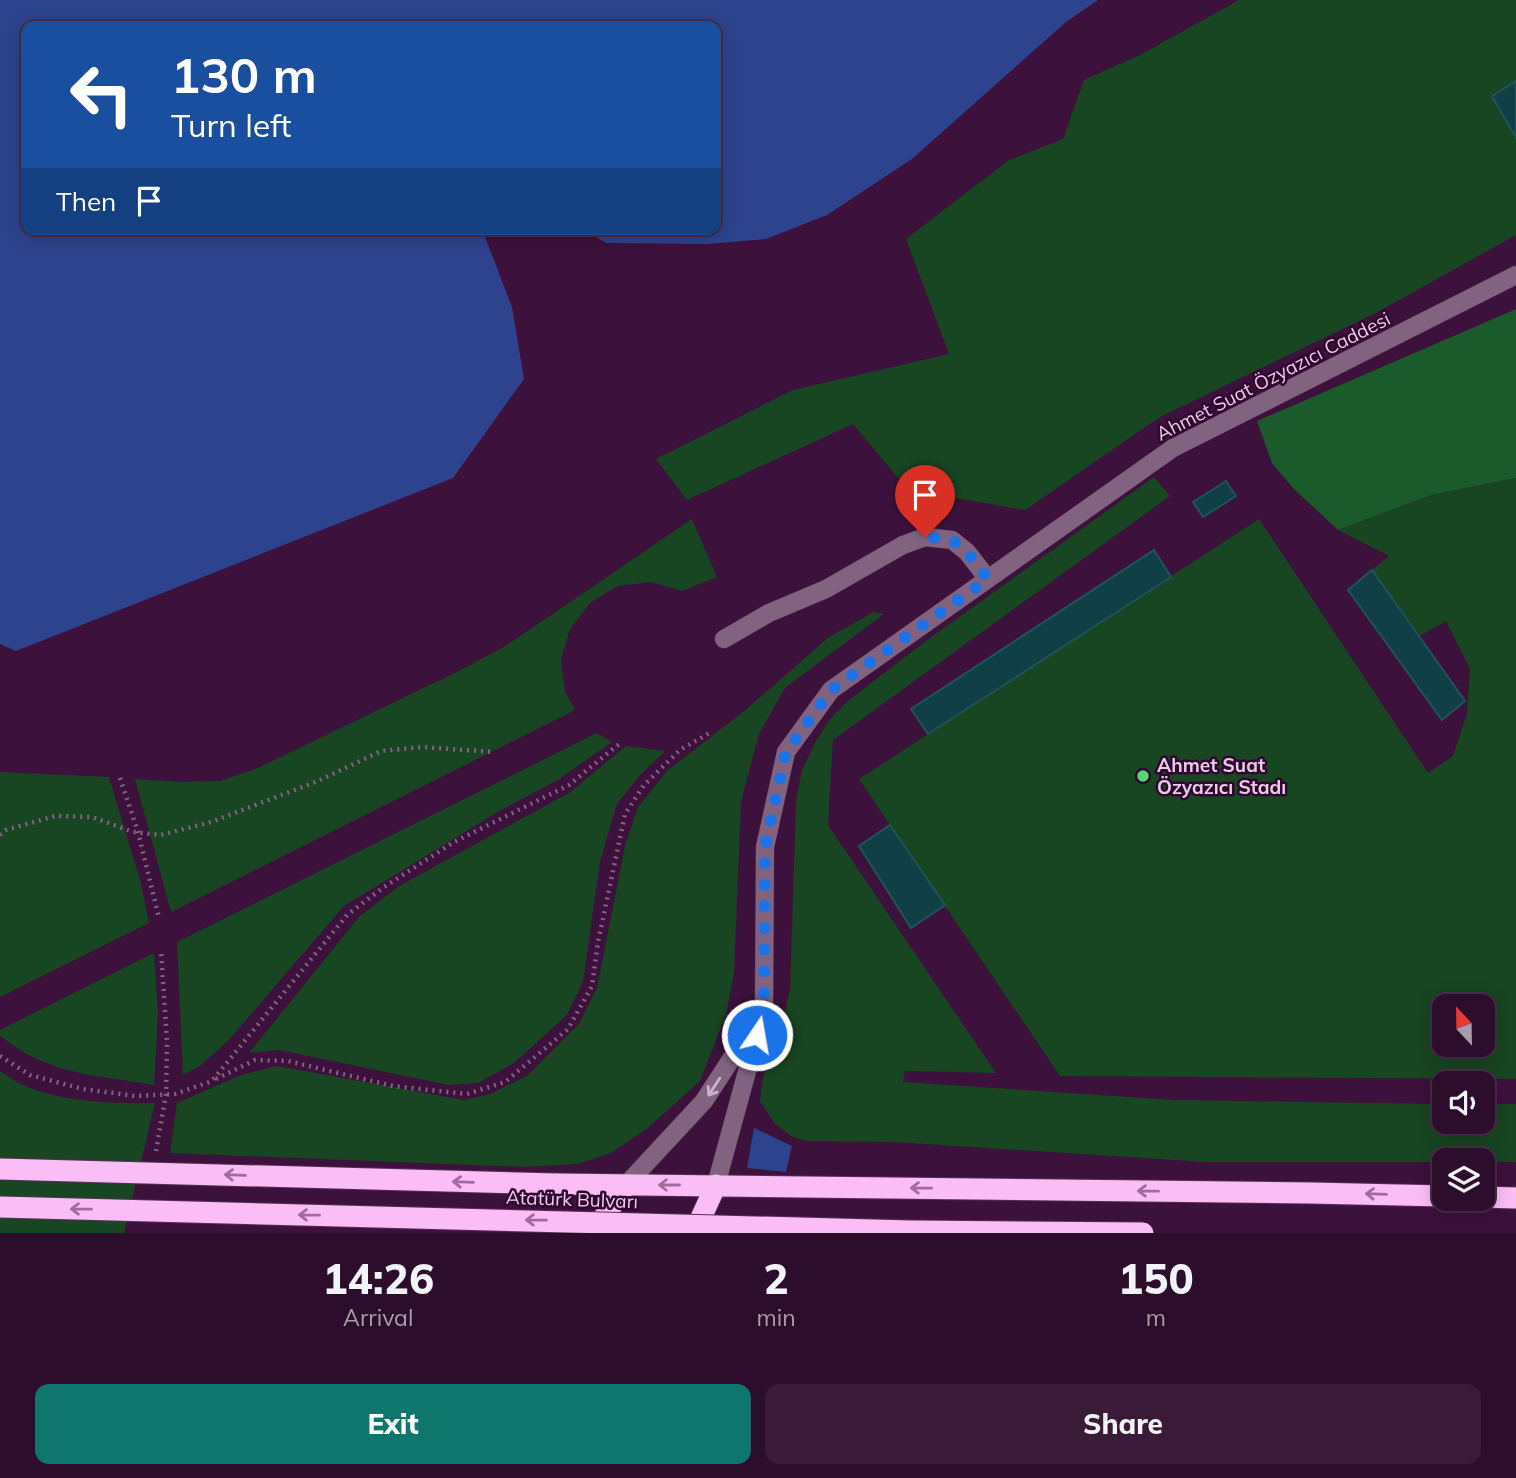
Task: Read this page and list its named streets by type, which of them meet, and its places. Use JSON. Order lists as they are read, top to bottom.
{
  "streets": {
    "highway": ["Atatürk Bulvarı"],
    "street": ["Ahmet Suat Özyazıcı Caddesi"]
  },
  "crossings": [
    ["Ahmet Suat Özyazıcı Caddesi", "Atatürk Bulvarı"]
  ],
  "one_way": ["Atatürk Bulvarı"],
  "places": ["Ahmet Suat Özyazıcı Stadı"],
  "north": "top",
  "page": {
    "turn": ["130 m", "Turn left"],
    "then": "Then",
    "eta": [
      "14:26",
      "Arrival",
      "2",
      "min",
      "150",
      "m"
    ],
    "buttons": ["Exit", "Share"]
  }
}
